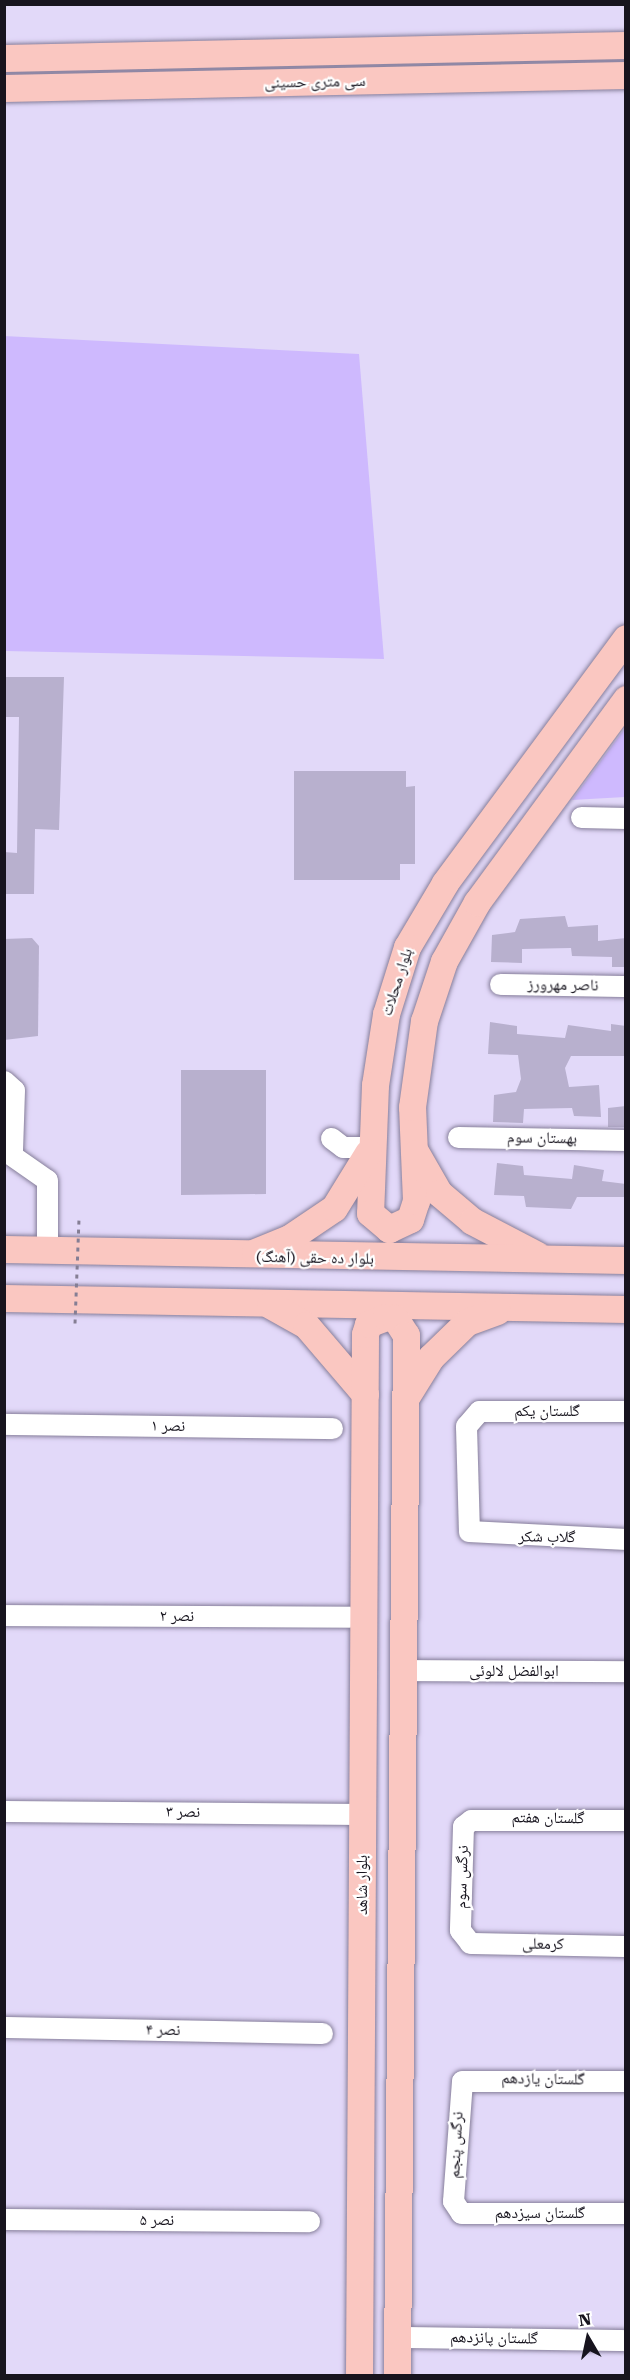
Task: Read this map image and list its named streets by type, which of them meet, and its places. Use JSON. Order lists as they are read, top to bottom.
{
  "streets": {
    "main road": [
      "سی متری حسینی",
      "بلوار محلات",
      "بلوار ده حقی (آهنگ)",
      "بلوار شاهد"
    ],
    "street": [
      "ناصر مهرورز",
      "بهستان سوم",
      "گلستان یکم",
      "نصر ۱",
      "گلاب شکر",
      "نصر ۲",
      "ابوالفضل لالوئی",
      "نصر ۳",
      "گلستان هفتم",
      "نرگس سوم",
      "کرمعلی",
      "نصر ۴",
      "گلستان یازدهم",
      "نرگس پنجم",
      "گلستان سیزدهم",
      "نصر ۵",
      "گلستان پانزدهم"
    ]
  },
  "crossings": [
    ["بلوار محلات", "بلوار ده حقی (آهنگ)"],
    ["گلستان یکم", "گلاب شکر"],
    ["نصر ۳", "بلوار شاهد"],
    ["گلستان هفتم", "نرگس سوم"],
    ["نرگس سوم", "کرمعلی"],
    ["گلستان یازدهم", "نرگس پنجم"],
    ["نرگس پنجم", "گلستان سیزدهم"]
  ],
  "north": "top"
}
